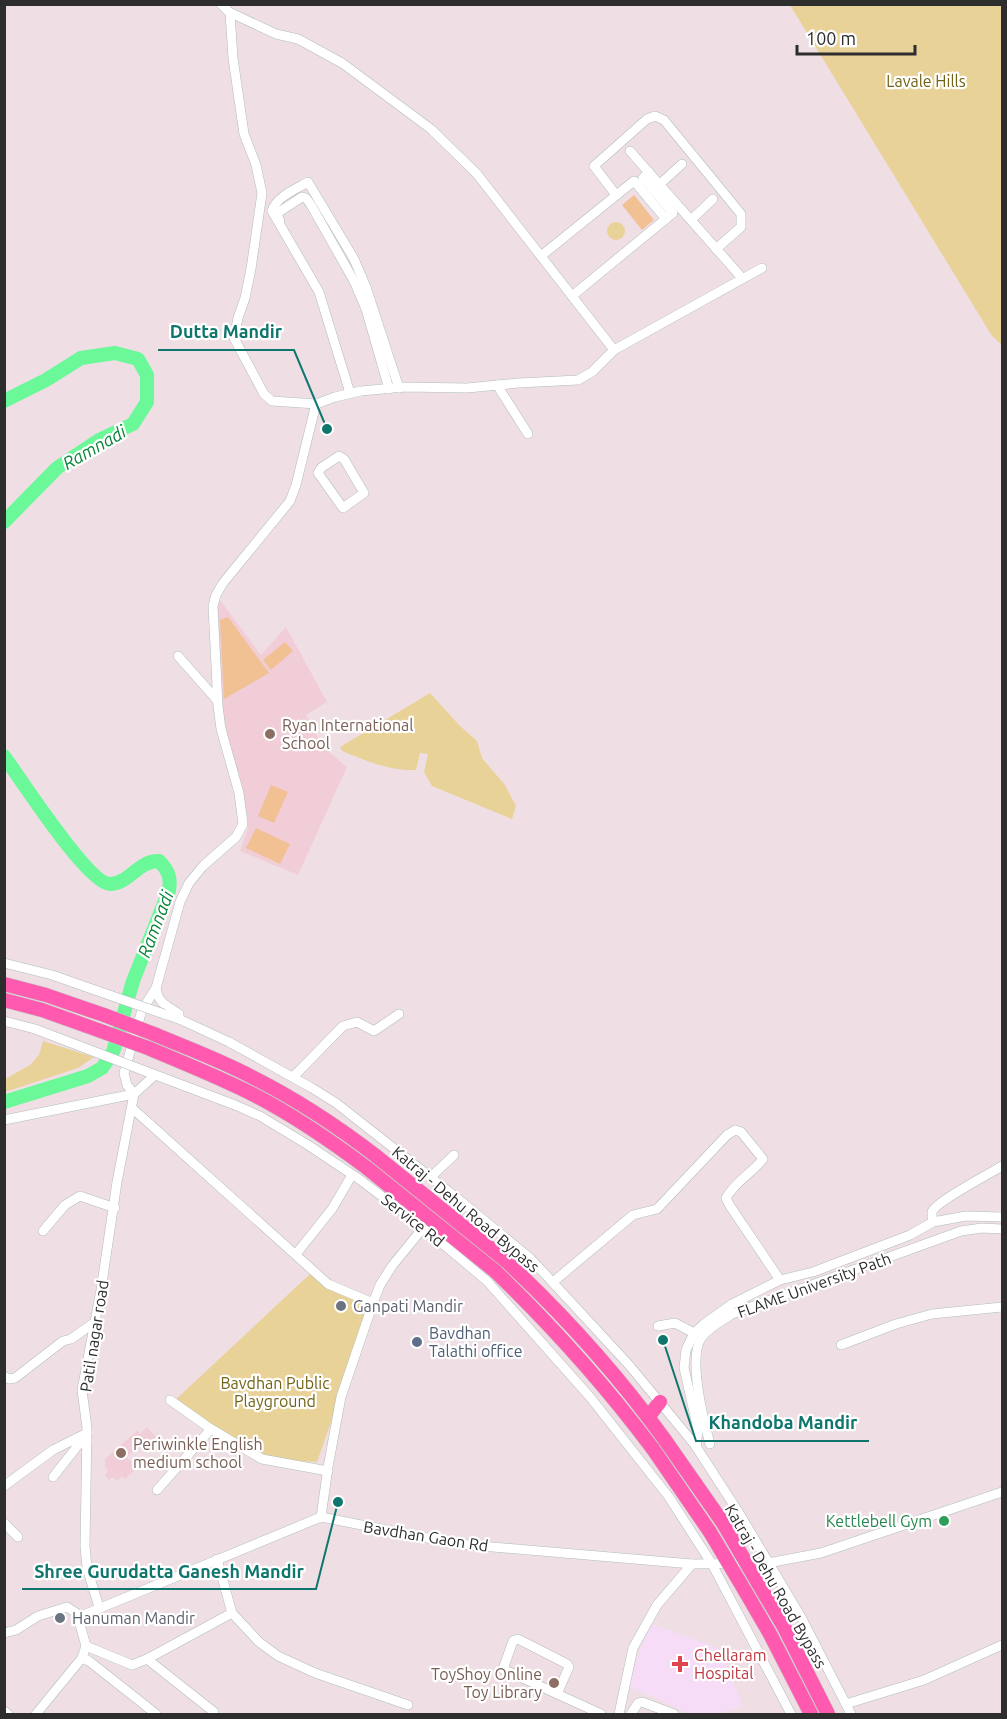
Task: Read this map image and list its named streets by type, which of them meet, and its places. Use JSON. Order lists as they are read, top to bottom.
{
  "streets": {
    "highway": ["Katraj - Dehu Road Bypass"],
    "street": [
      "Service Rd",
      "FLAME University Path",
      "Patil nagar road",
      "Bavdhan Gaon Rd"
    ]
  },
  "crossings": [
    ["Service Rd", "Bavdhan Gaon Rd"]
  ],
  "water": ["Ramnadi"],
  "parks": ["Lavale Hills", "Bavdhan Public Playground"],
  "places": {
    "other": [
      "Dutta Mandir",
      "Ryan International School",
      "Ganpati Mandir",
      "Khandoba Mandir",
      "Bavdhan Talathi office",
      "Periwinkle English medium school",
      "Shree Gurudatta Ganesh Mandir",
      "Kettlebell Gym",
      "Hanuman Mandir",
      "ToyShoy Online Toy Library"
    ],
    "health": ["Chellaram Hospital"]
  },
  "scale_bar": "100 m"
}
